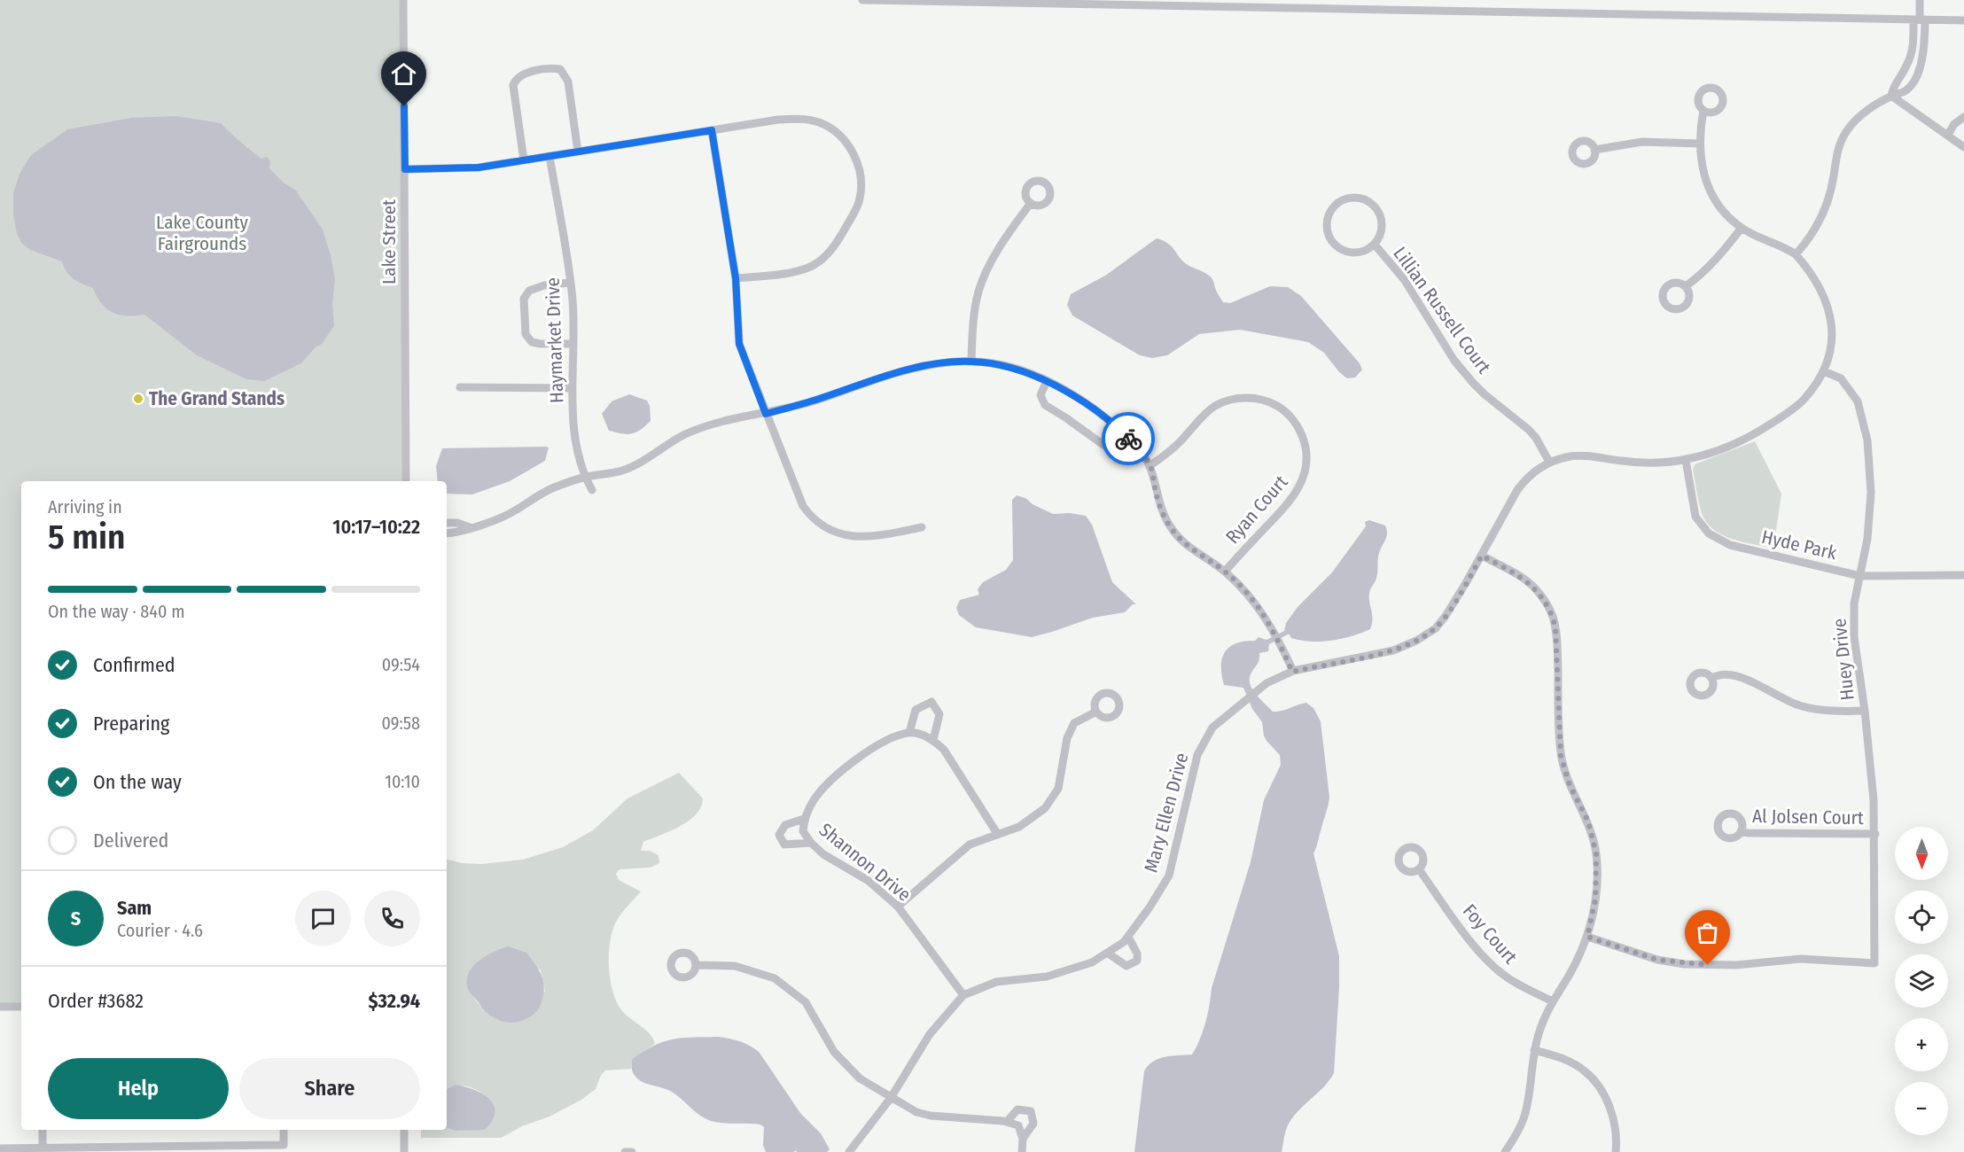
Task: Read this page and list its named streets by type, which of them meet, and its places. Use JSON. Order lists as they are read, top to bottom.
{
  "streets": {
    "street": [
      "Lake Street",
      "Lillian Russell Court",
      "Haymarket Drive",
      "Ryan Court",
      "Hyde Park",
      "Huey Drive",
      "Mary Ellen Drive",
      "Al Jolsen Court",
      "Shannon Drive",
      "Foy Court"
    ]
  },
  "crossings": [
    ["Lillian Russell Court", "Mary Ellen Drive"],
    ["Hyde Park", "Huey Drive"],
    ["Hyde Park", "Mary Ellen Drive"],
    ["Huey Drive", "Mary Ellen Drive"],
    ["Huey Drive", "Al Jolsen Court"],
    ["Mary Ellen Drive", "Shannon Drive"]
  ],
  "parks": ["Lake County Fairgrounds"],
  "places": ["The Grand Stands"],
  "north": "bottom",
  "page": {
    "heading": ["5 min", "Arriving in", "10:17–10:22"],
    "panel": [
      "Sam",
      "Courier · 4.6",
      "Order #3682",
      "$32.94"
    ],
    "bar": "On the way · 840 m",
    "list": [
      ["Confirmed", "09:54"],
      ["Preparing", "09:58"],
      ["On the way", "10:10"],
      "Delivered"
    ],
    "map_buttons": ["+", "−"],
    "round": "S",
    "buttons": ["Help", "Share"]
  }
}
